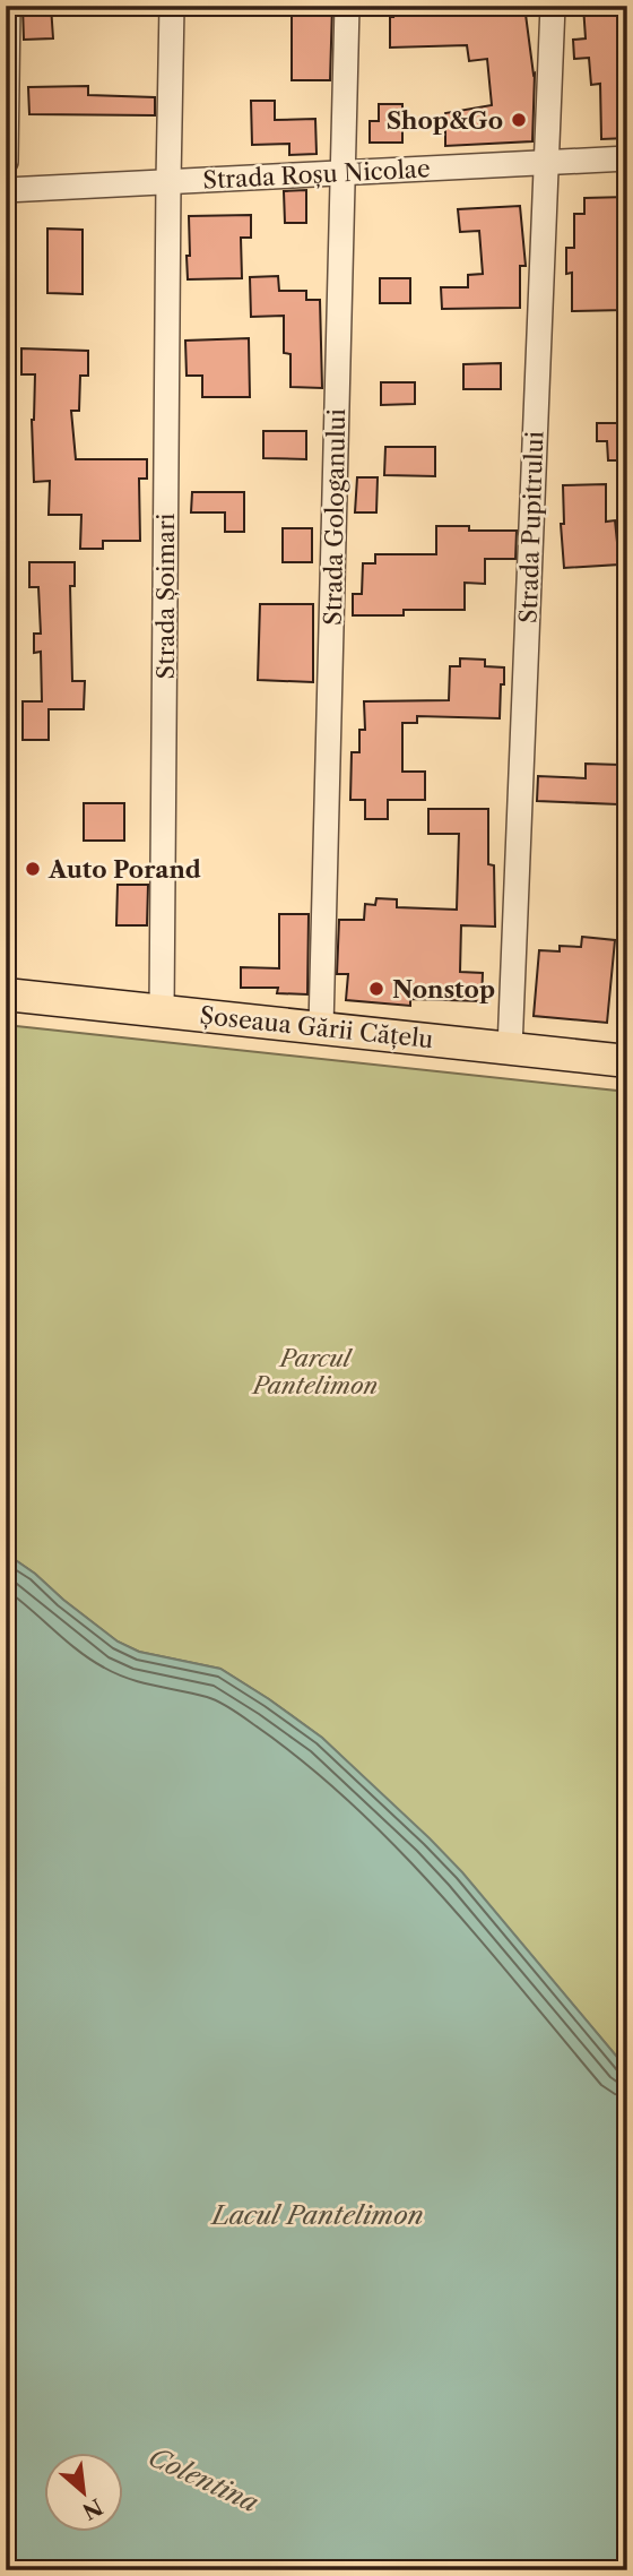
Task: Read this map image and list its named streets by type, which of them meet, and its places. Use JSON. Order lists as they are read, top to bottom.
{
  "streets": {
    "main road": ["Șoseaua Gării Cățelu"],
    "street": [
      "Strada Roșu Nicolae",
      "Strada Gologanului",
      "Strada Pupitrului",
      "Strada Șoimari"
    ]
  },
  "crossings": [
    ["Strada Roșu Nicolae", "Strada Gologanului"],
    ["Strada Roșu Nicolae", "Strada Pupitrului"],
    ["Strada Roșu Nicolae", "Strada Șoimari"],
    ["Strada Gologanului", "Șoseaua Gării Cățelu"],
    ["Strada Pupitrului", "Șoseaua Gării Cățelu"],
    ["Strada Șoimari", "Șoseaua Gării Cățelu"]
  ],
  "water": ["Lacul Pantelimon", "Colentina"],
  "parks": ["Parcul Pantelimon"],
  "places": ["Shop&Go", "Auto Porand", "Nonstop"],
  "north": "bottom right"
}
